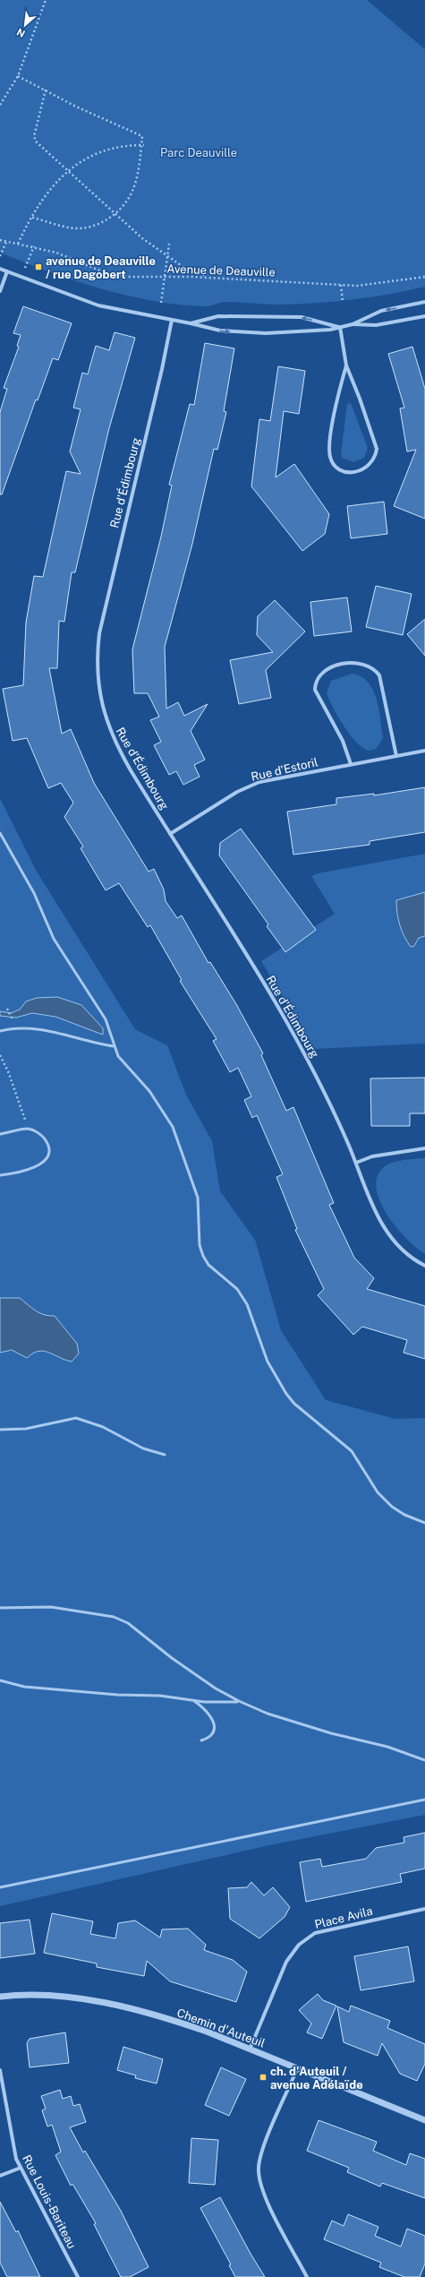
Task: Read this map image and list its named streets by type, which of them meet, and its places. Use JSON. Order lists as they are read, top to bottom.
{
  "streets": {
    "street": [
      "Rue d'Édimbourg",
      "Rue d'Estoril",
      "Place Avila",
      "Chemin d'Auteuil",
      "Rue Louis-Bariteau"
    ],
    "path": ["Avenue de Deauville"]
  },
  "crossings": [
    ["Rue d'Édimbourg", "Rue d'Estoril"],
    ["Place Avila", "Chemin d'Auteuil"]
  ],
  "parks": ["Parc Deauville"],
  "places": {
    "transit": ["avenue de Deauville / rue Dagobert", "ch. d'Auteuil / avenue Adélaïde"]
  },
  "north": "bottom left"
}
